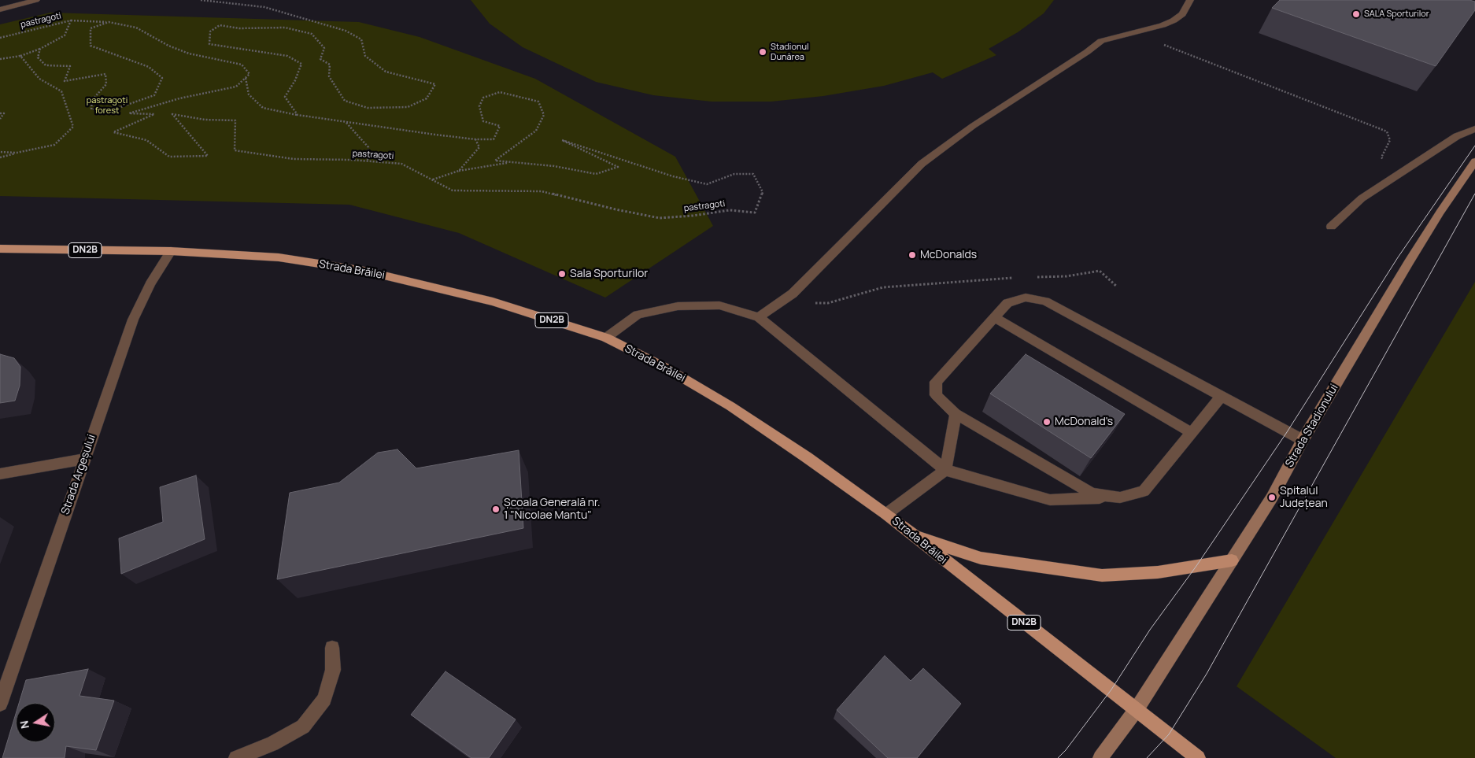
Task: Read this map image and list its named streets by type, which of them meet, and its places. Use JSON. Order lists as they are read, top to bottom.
{
  "streets": {
    "main road": ["DN2B", "Strada Brăilei", "Strada Stadionului"],
    "street": ["Strada Argeșului"],
    "path": ["pastragoti"]
  },
  "crossings": [
    ["Strada Brăilei", "Strada Stadionului"],
    ["Strada Brăilei", "Strada Argeșului"]
  ],
  "parks": ["pastragoți forest"],
  "places": [
    "SALA Sporturilor",
    "Stadionul Dunărea",
    "McDonalds",
    "Sala Sporturilor",
    "McDonald's",
    "Spitalul Județean",
    "Școala Generală nr. 1 \"Nicolae Mantu\""
  ],
  "north": "left"
}
